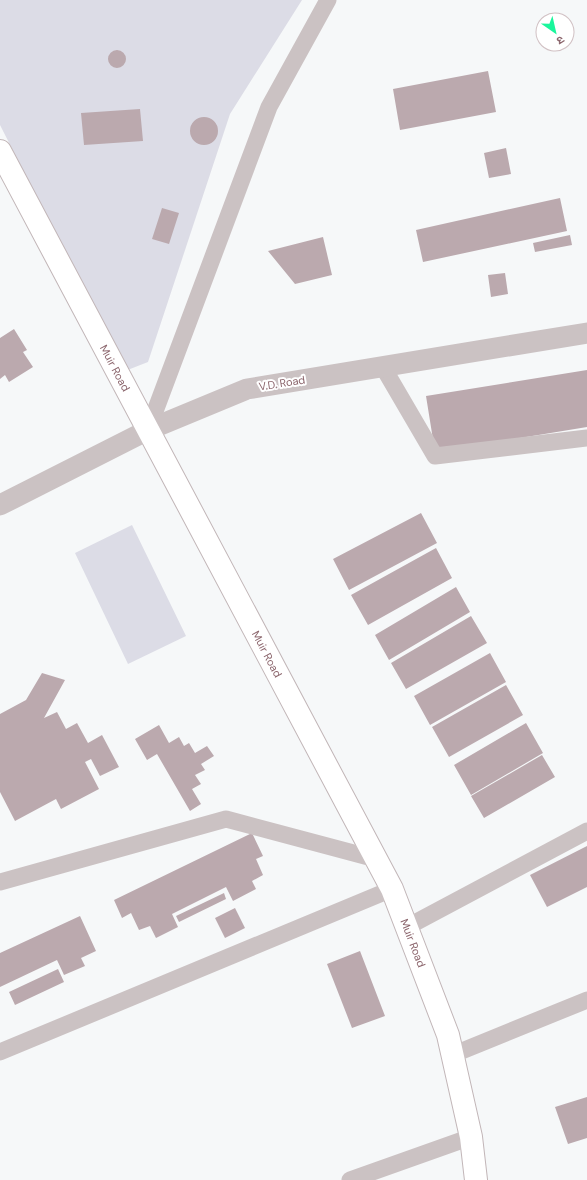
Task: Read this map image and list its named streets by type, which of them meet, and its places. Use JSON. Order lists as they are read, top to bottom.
{
  "streets": {
    "main road": ["Muir Road"],
    "street": ["V.D. Road"]
  },
  "crossings": [
    ["Muir Road", "V.D. Road"]
  ],
  "north": "bottom right"
}
